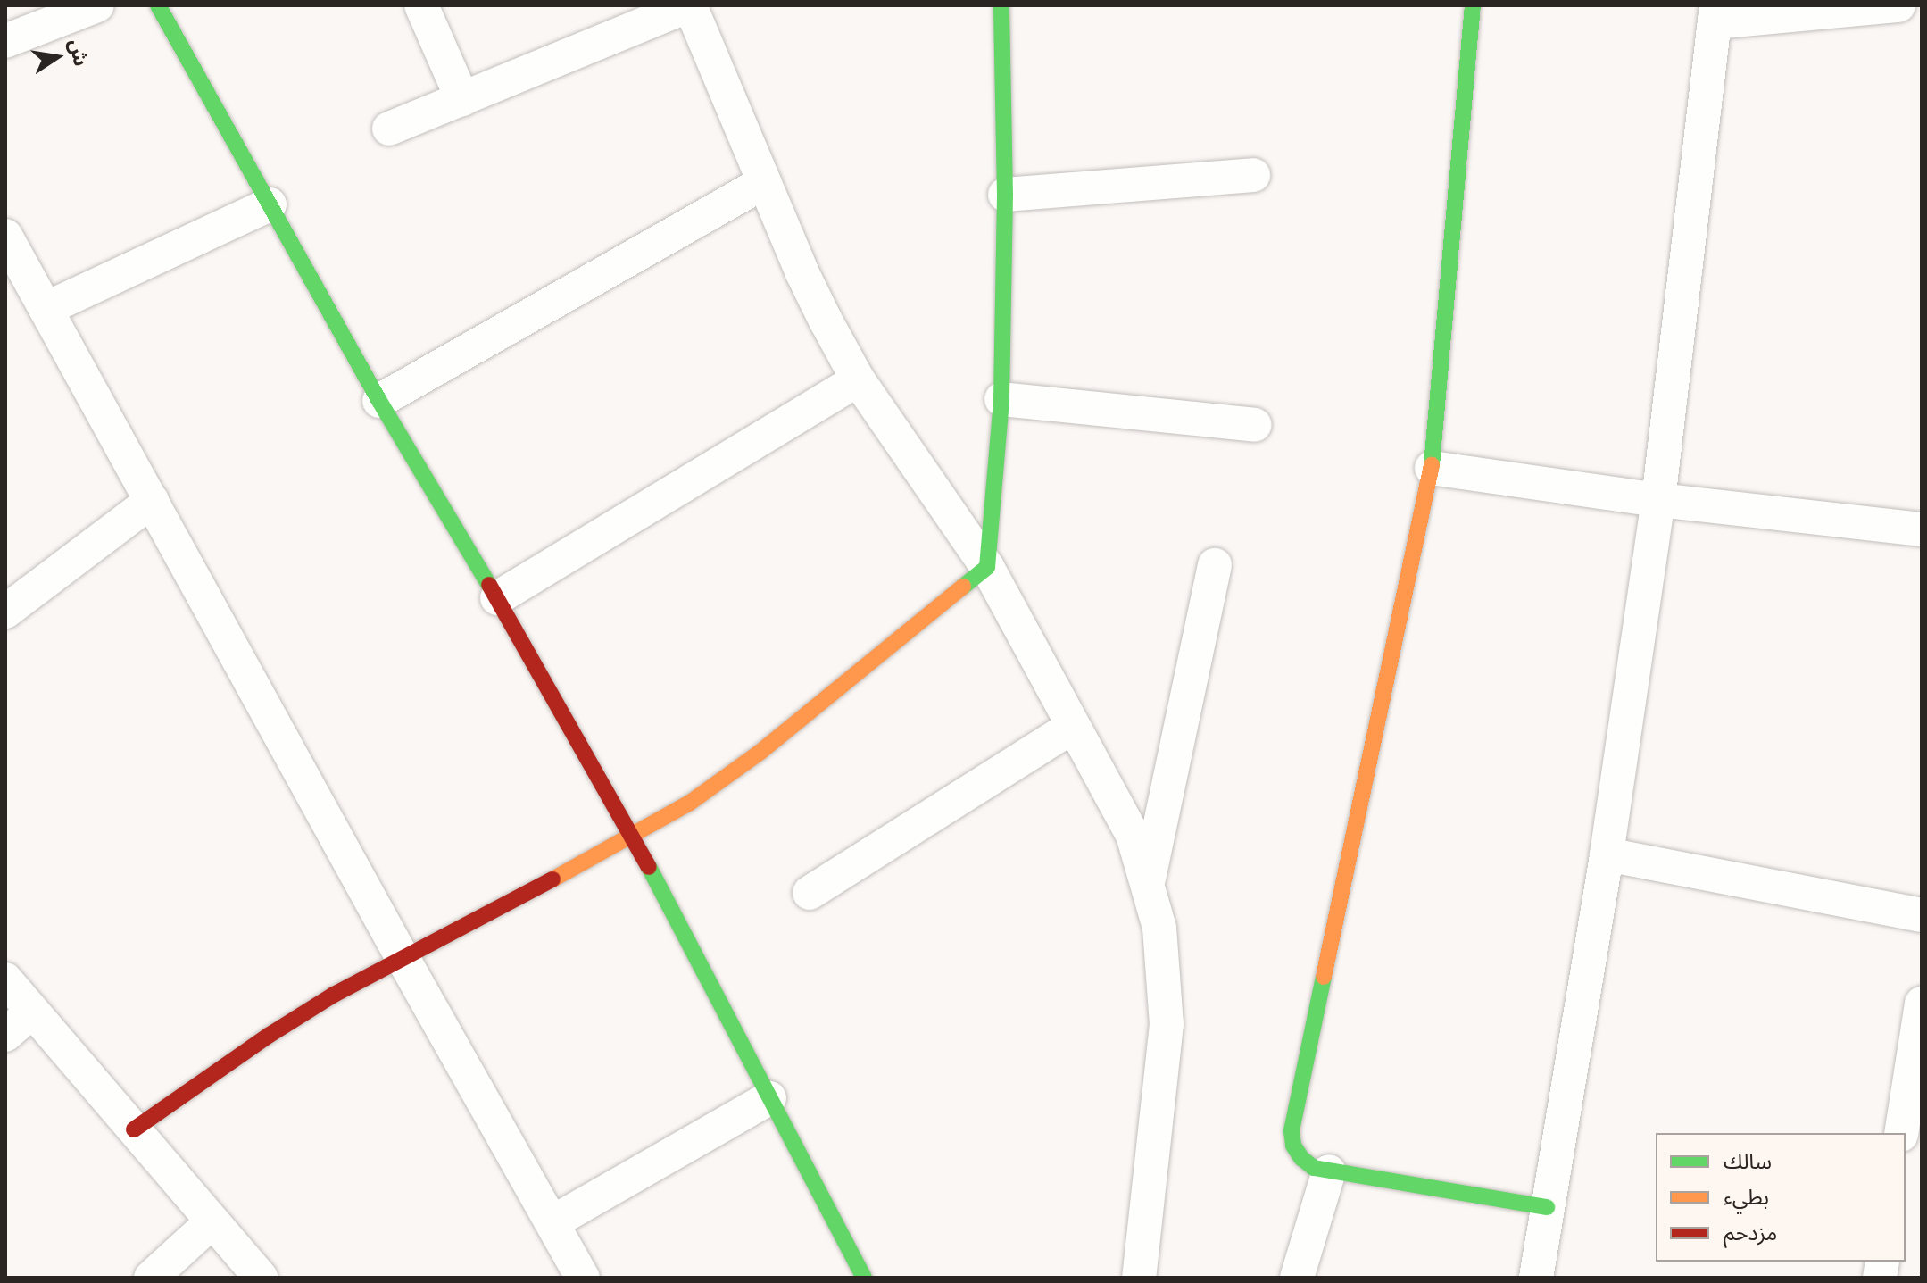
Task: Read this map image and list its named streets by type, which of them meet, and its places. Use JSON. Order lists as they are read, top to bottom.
{
  "legend": ["سالك", "بطيء", "مزدحم"],
  "north": "right"
}
